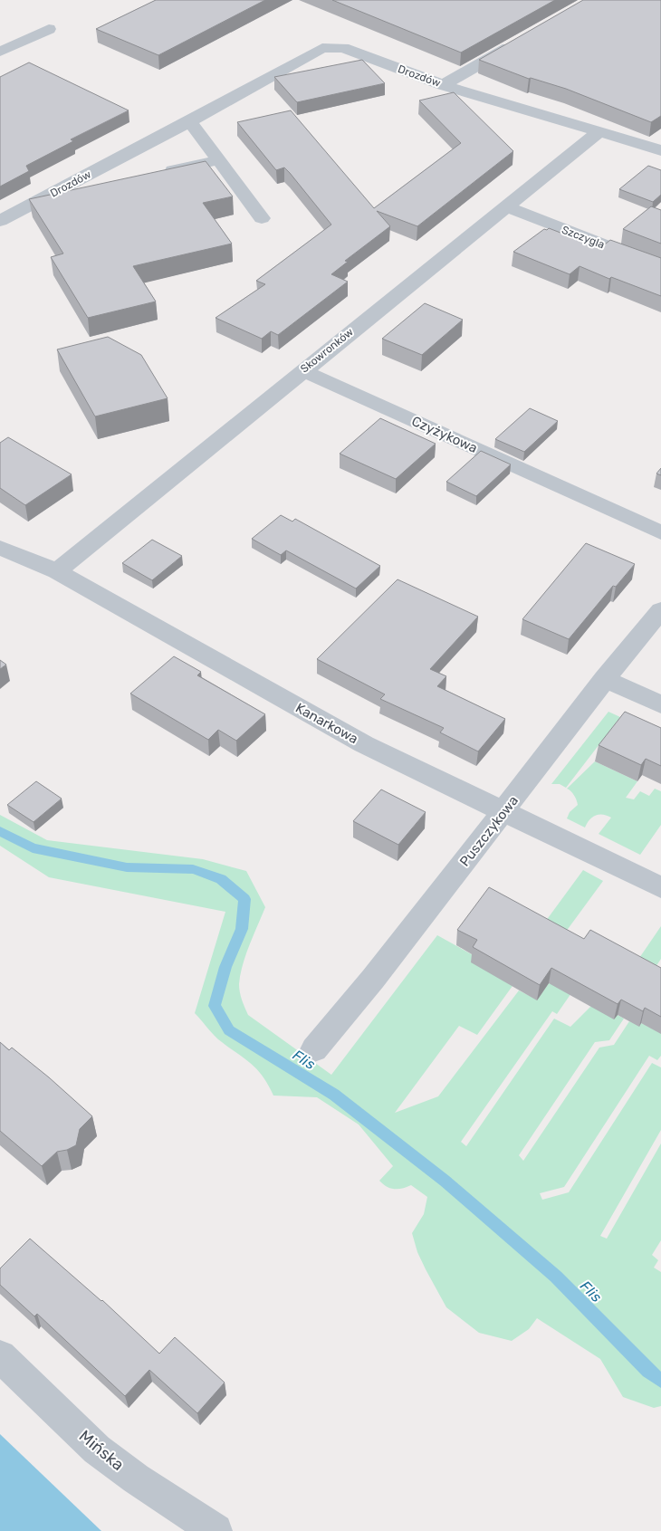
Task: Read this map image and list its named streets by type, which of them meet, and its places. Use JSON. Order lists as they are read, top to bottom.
{
  "streets": {
    "street": [
      "Drozdów",
      "Szczygla",
      "Skowronków",
      "Czyżykowa",
      "Kanarkowa",
      "Puszczykowa",
      "Mińska"
    ]
  },
  "crossings": [
    ["Drozdów", "Skowronków"],
    ["Szczygla", "Skowronków"],
    ["Skowronków", "Czyżykowa"],
    ["Skowronków", "Kanarkowa"],
    ["Kanarkowa", "Puszczykowa"]
  ],
  "water": ["Flis"]
}
